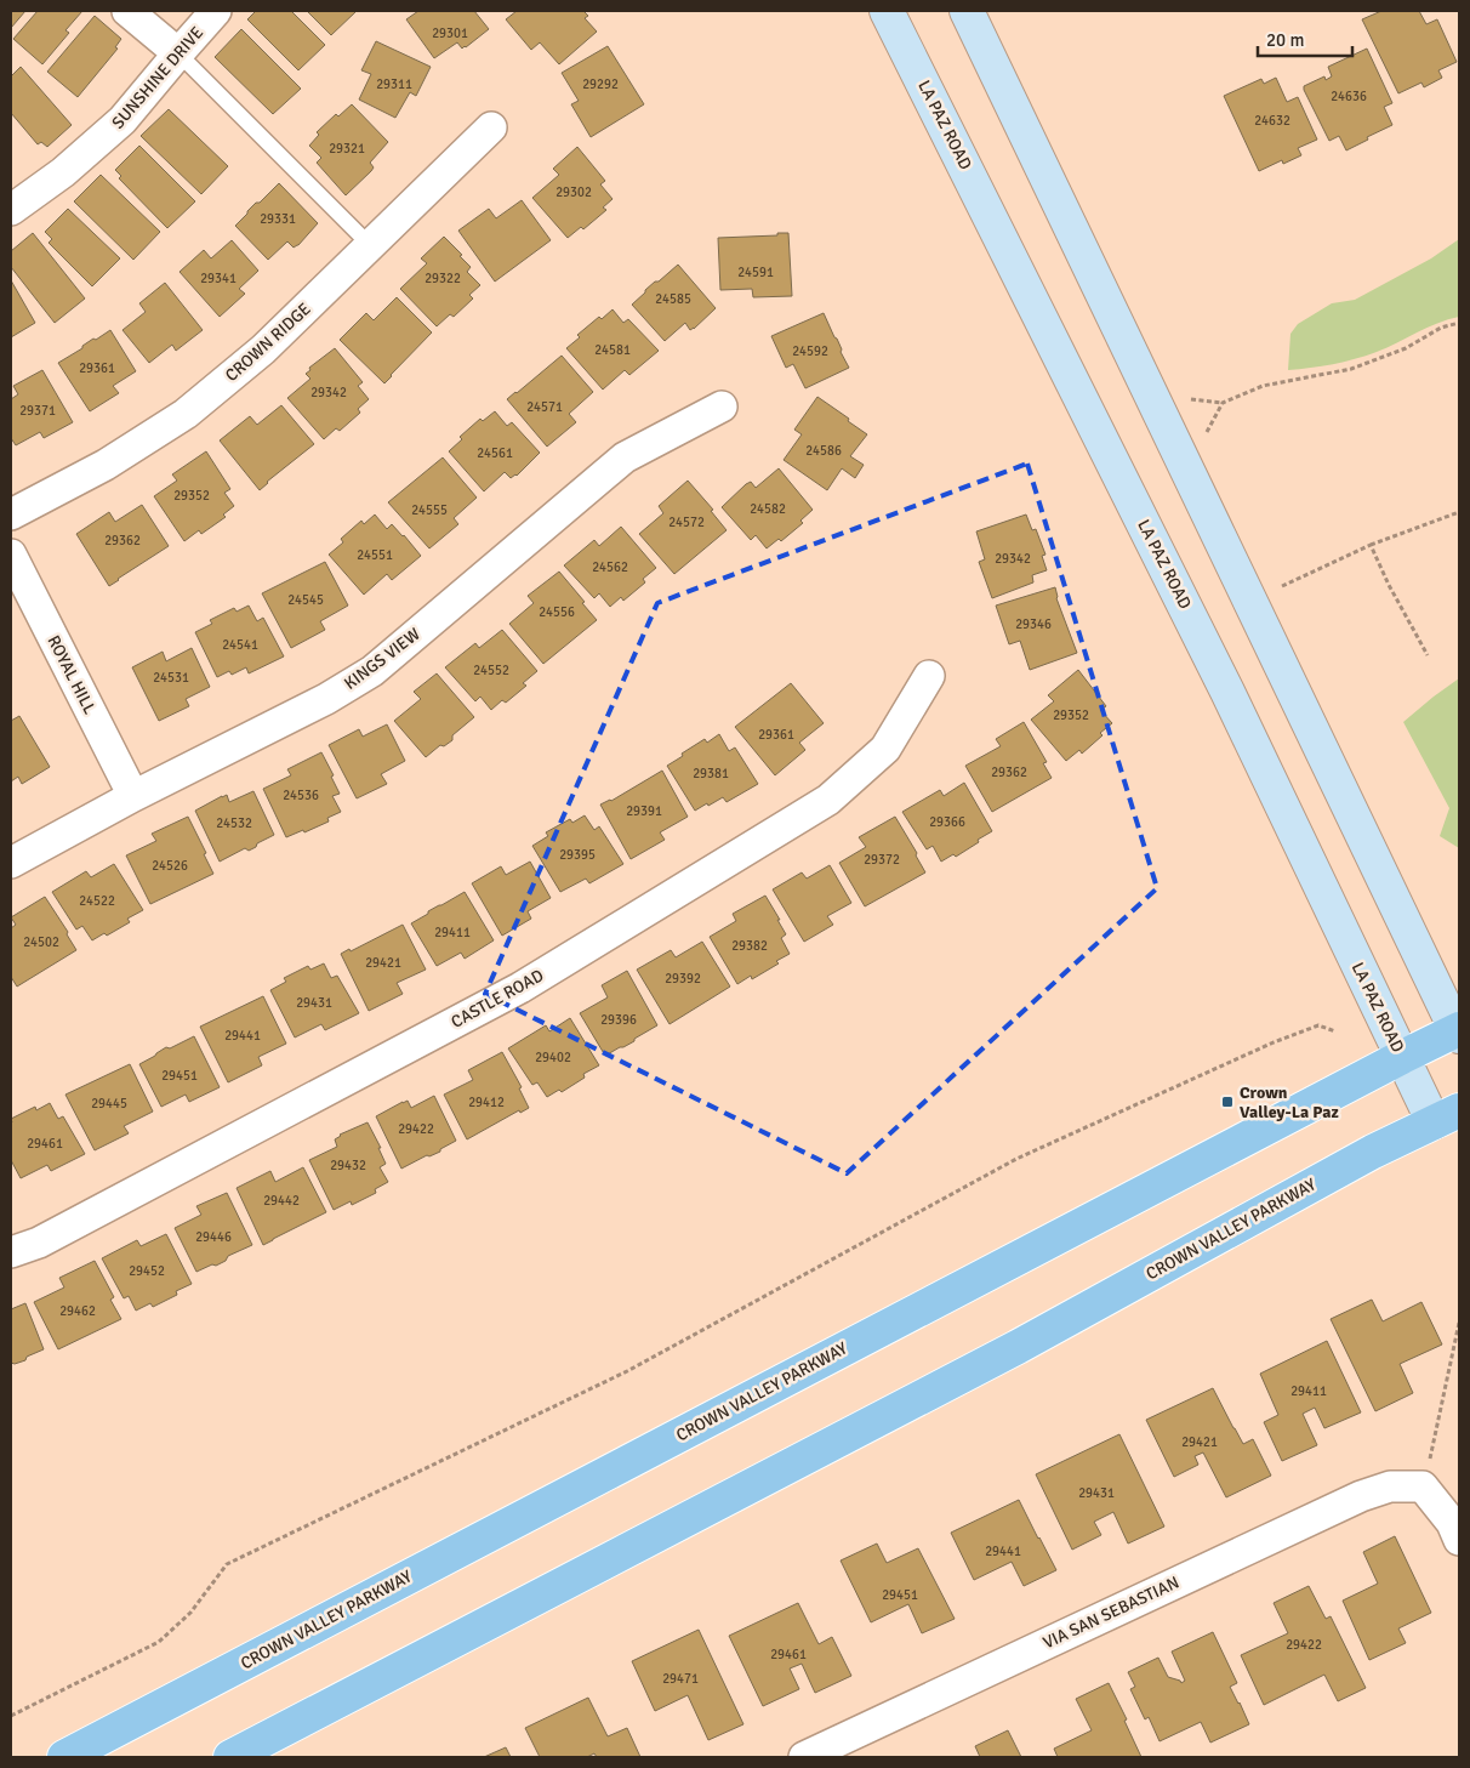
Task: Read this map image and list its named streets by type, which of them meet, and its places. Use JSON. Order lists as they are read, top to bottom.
{
  "streets": {
    "main road": ["LA PAZ ROAD", "CROWN VALLEY PARKWAY"],
    "street": [
      "SUNSHINE DRIVE",
      "CROWN RIDGE",
      "KINGS VIEW",
      "ROYAL HILL",
      "CASTLE ROAD",
      "VIA SAN SEBASTIAN"
    ]
  },
  "crossings": [
    ["LA PAZ ROAD", "CROWN VALLEY PARKWAY"],
    ["KINGS VIEW", "ROYAL HILL"]
  ],
  "places": {
    "transit": ["Crown Valley-La Paz"]
  },
  "house_numbers": [
    "29301",
    "29311",
    "29292",
    "24636",
    "24632",
    "29321",
    "29302",
    "29331",
    "24591",
    "29341",
    "29322",
    "24585",
    "24581",
    "24592",
    "29361",
    "29342",
    "24571",
    "29371",
    "24586",
    "24561",
    "29352",
    "24582",
    "24555",
    "24572",
    "29362",
    "24551",
    "29342",
    "24562",
    "24545",
    "24556",
    "29346",
    "24541",
    "24552",
    "24531",
    "29352",
    "29361",
    "29362",
    "29381",
    "24536",
    "29391",
    "29366",
    "24532",
    "29395",
    "29372",
    "24526",
    "24522",
    "29411",
    "24502",
    "29382",
    "29421",
    "29392",
    "29431",
    "29396",
    "29441",
    "29402",
    "29451",
    "29412",
    "29445",
    "29422",
    "29461",
    "29432",
    "29442",
    "29446",
    "29452",
    "29462",
    "29411",
    "29421",
    "29431",
    "29441",
    "29451",
    "29422",
    "29461",
    "29471"
  ],
  "scale_bar": "20 m"
}
